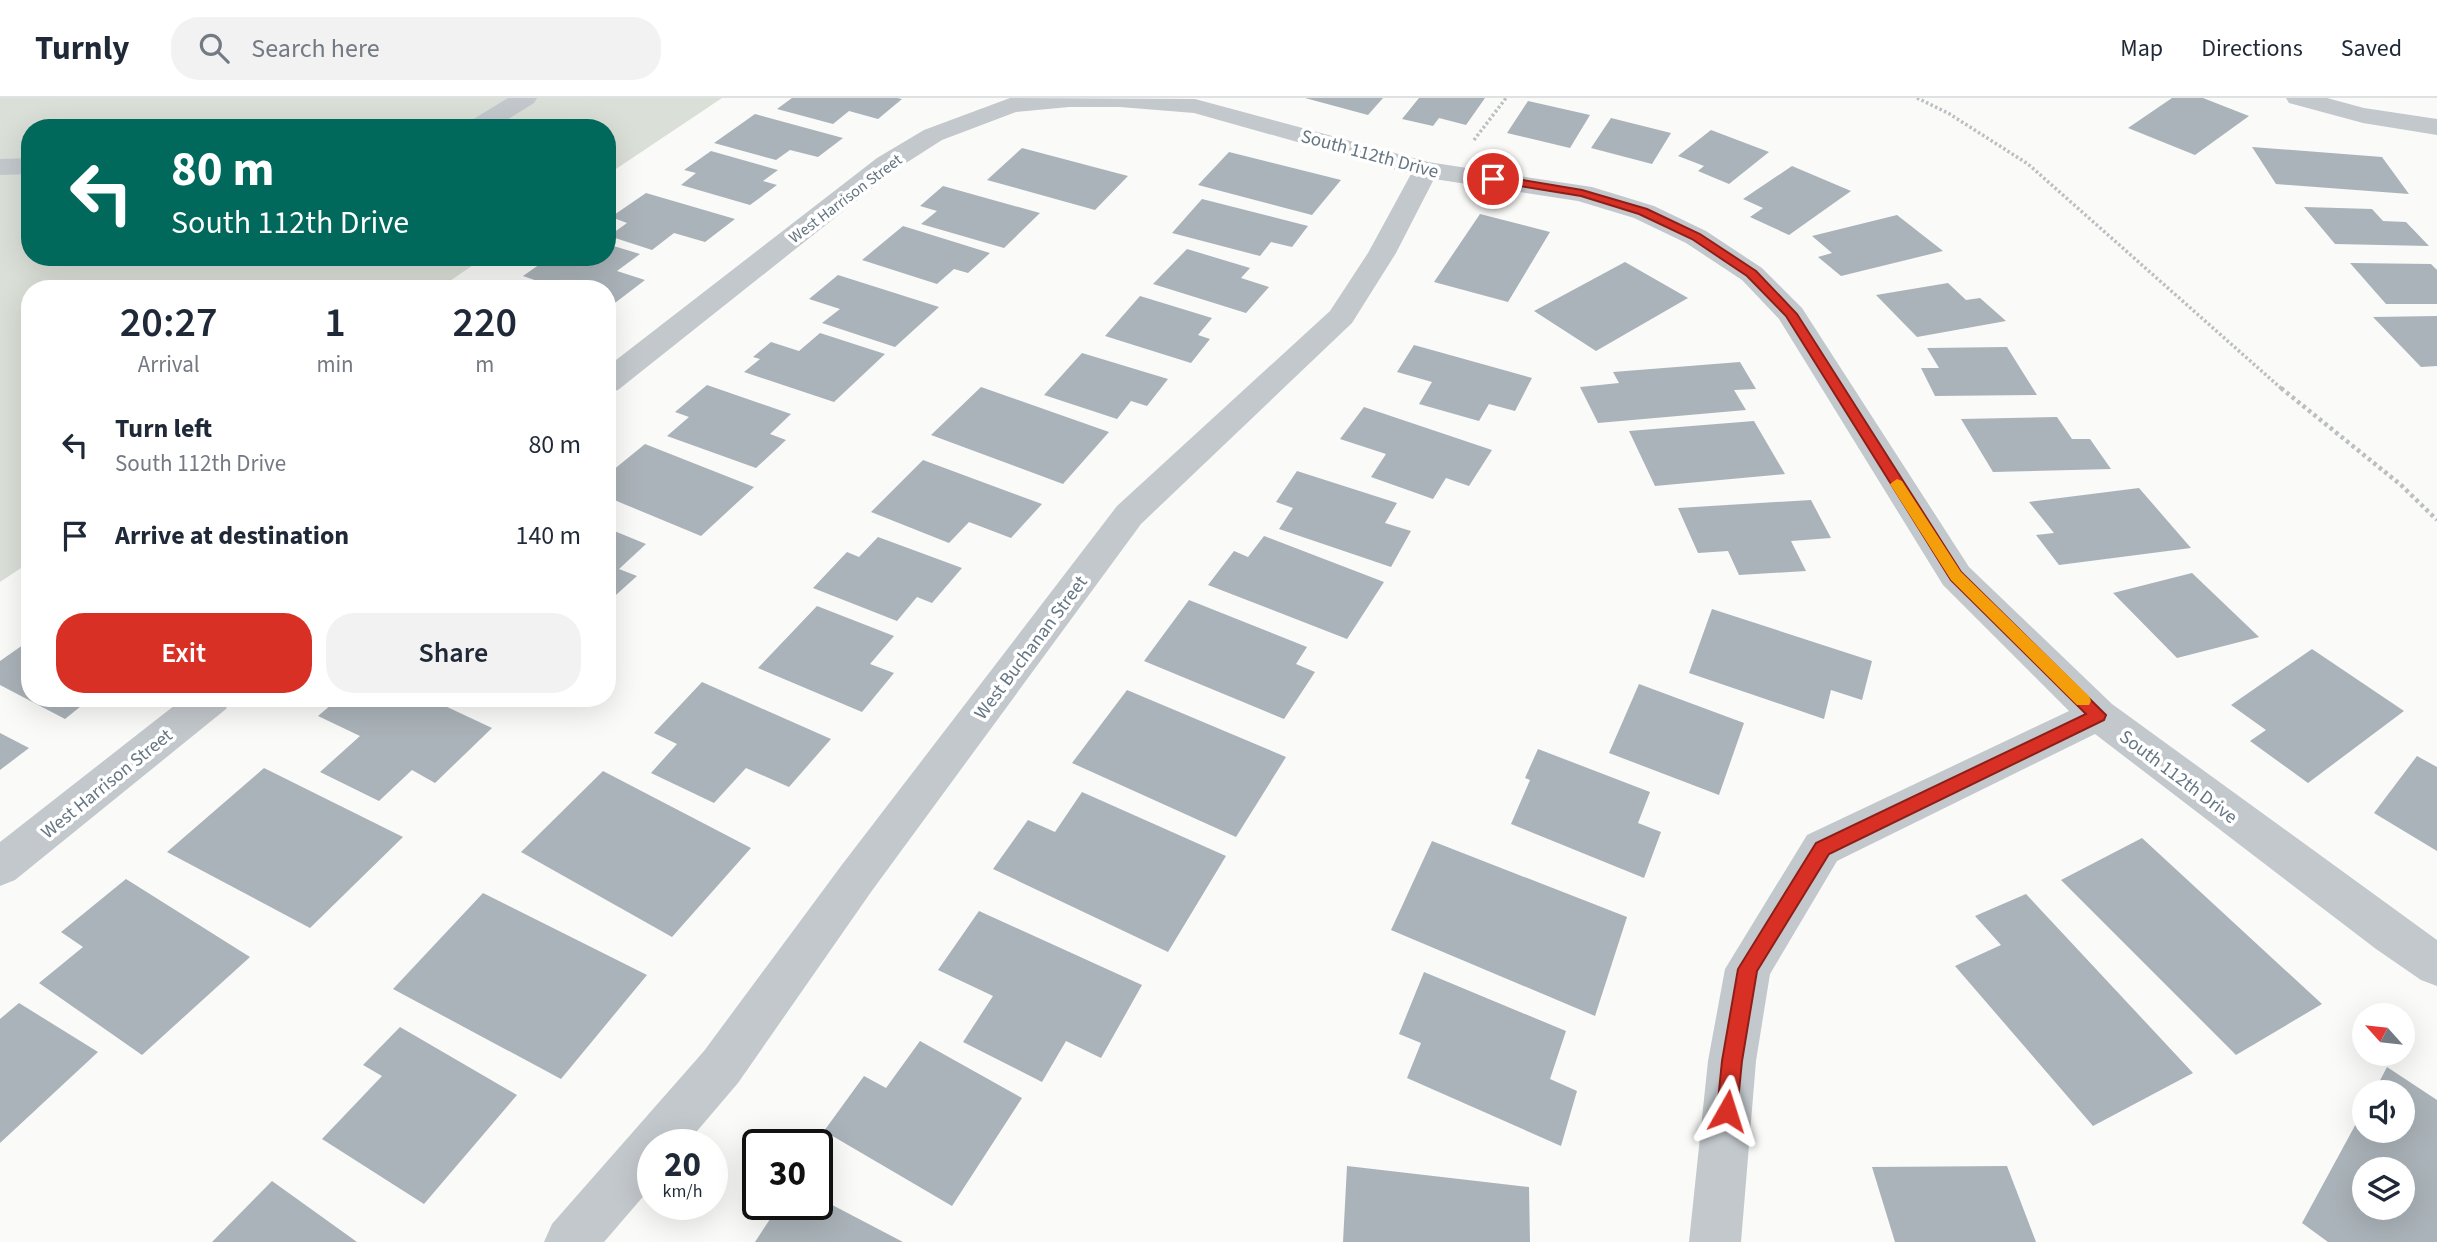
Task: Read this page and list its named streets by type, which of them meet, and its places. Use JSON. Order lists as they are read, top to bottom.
{
  "streets": {
    "street": ["South 112th Drive", "West Harrison Street", "West Buchanan Street"]
  },
  "crossings": [
    ["South 112th Drive", "West Harrison Street"],
    ["South 112th Drive", "West Buchanan Street"]
  ],
  "north": "top left",
  "page": {
    "header": "Turnly",
    "search": "Search here",
    "nav": ["Map", "Directions", "Saved"],
    "turn": ["80 m", "South 112th Drive"],
    "eta": [
      "20:27",
      "Arrival",
      "1",
      "min",
      "220",
      "m"
    ],
    "list": [
      {
        "name": "Turn left",
        "note": "South 112th Drive",
        "value": "80 m"
      },
      {
        "name": "Arrive at destination",
        "value": "140 m"
      }
    ],
    "buttons": ["Exit", "Share"],
    "speed": "20 km/h",
    "limit": "30"
  }
}
